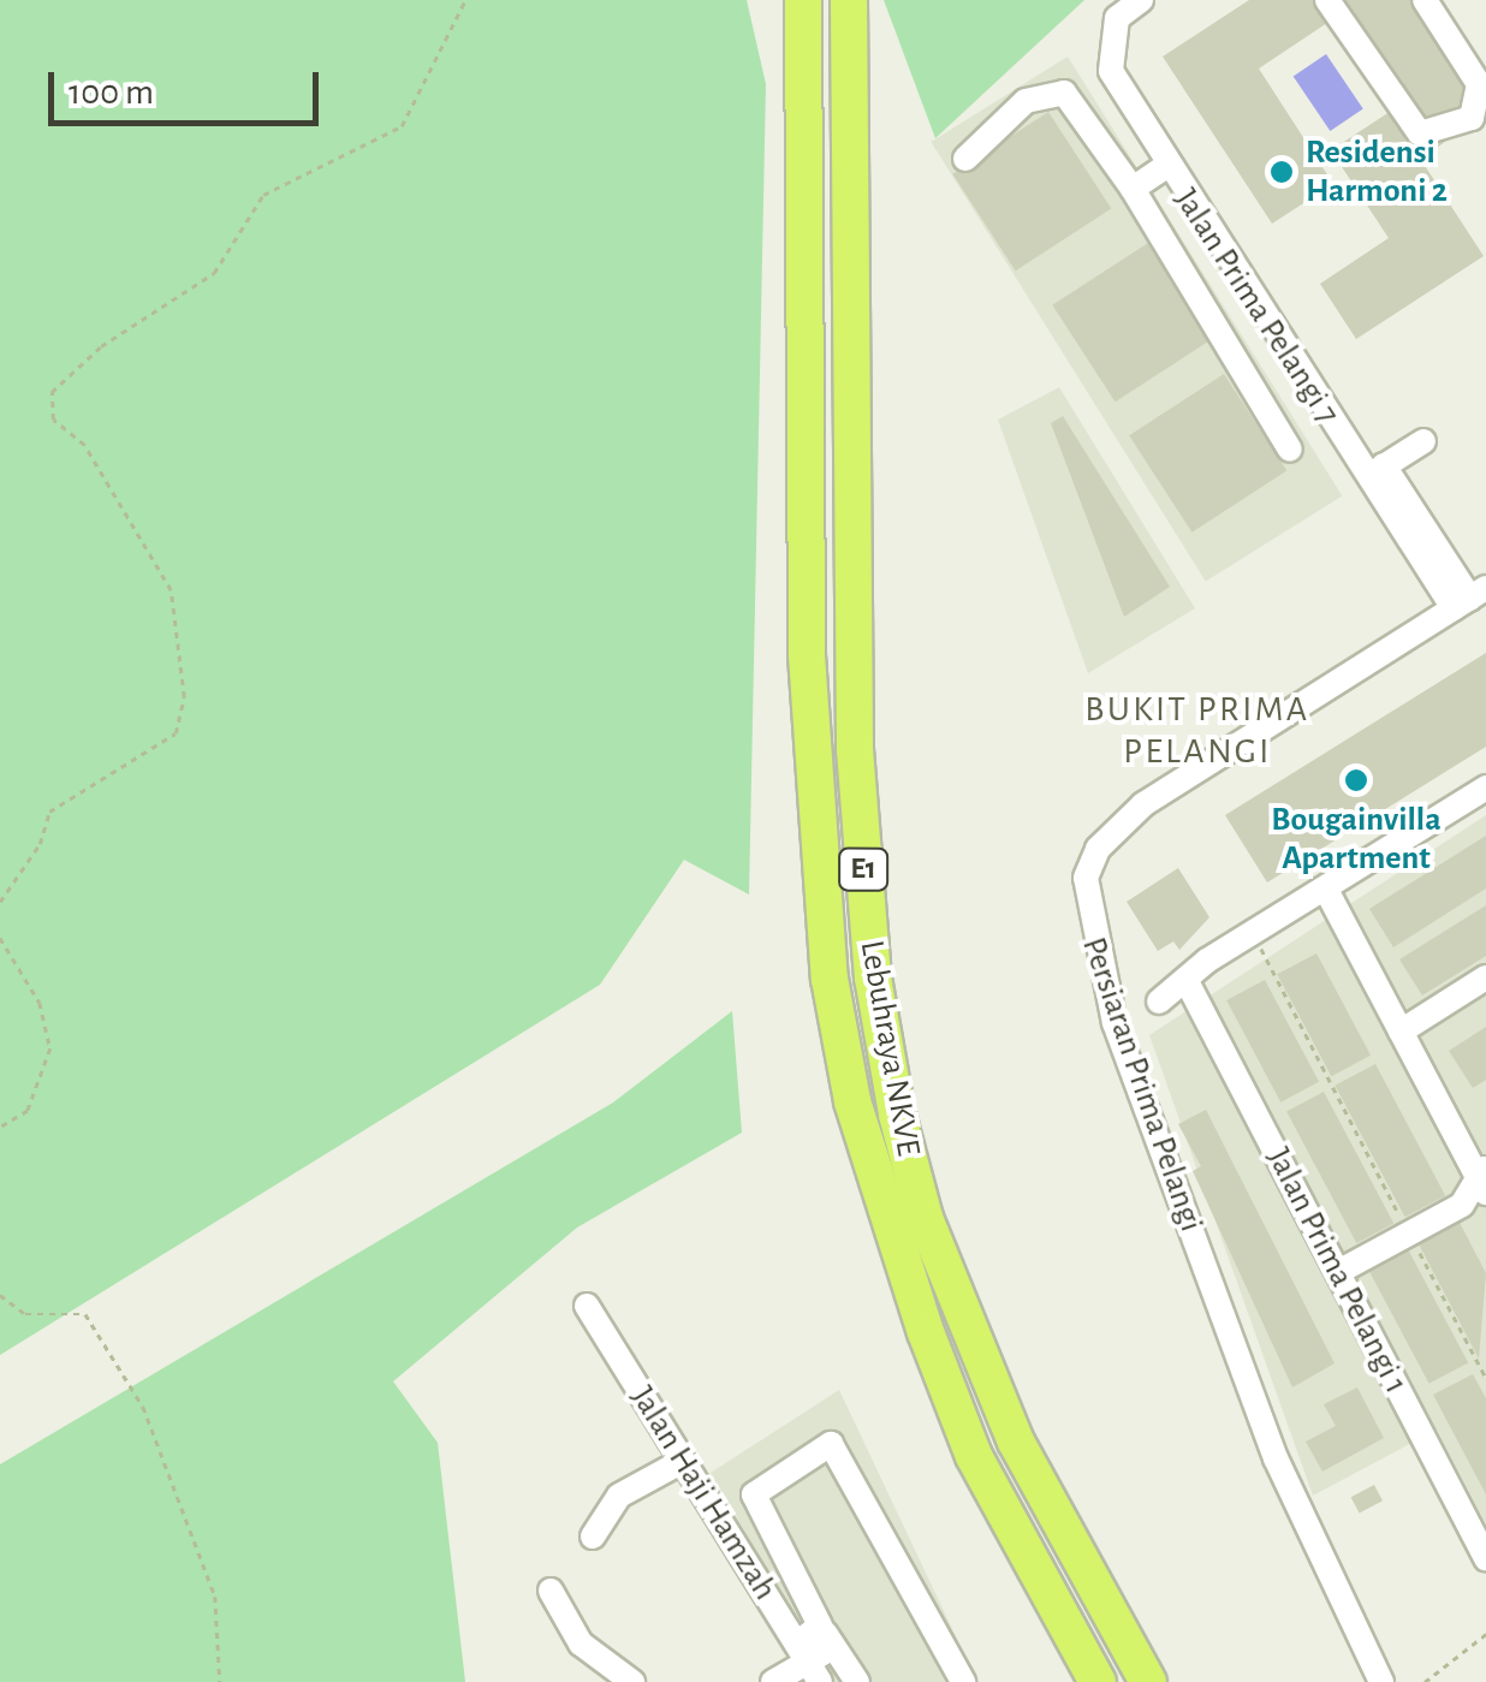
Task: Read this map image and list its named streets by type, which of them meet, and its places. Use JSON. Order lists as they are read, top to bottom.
{
  "streets": {
    "highway": ["E1", "Lebuhraya NKVE"],
    "street": [
      "Jalan Prima Pelangi 7",
      "Persiaran Prima Pelangi",
      "Jalan Prima Pelangi 1",
      "Jalan Haji Hamzah"
    ]
  },
  "crossings": [
    ["Jalan Prima Pelangi 7", "Persiaran Prima Pelangi"]
  ],
  "districts": ["BUKIT PRIMA PELANGI"],
  "places": ["Residensi Harmoni 2", "Bougainvilla Apartment"],
  "scale_bar": "100 m"
}
